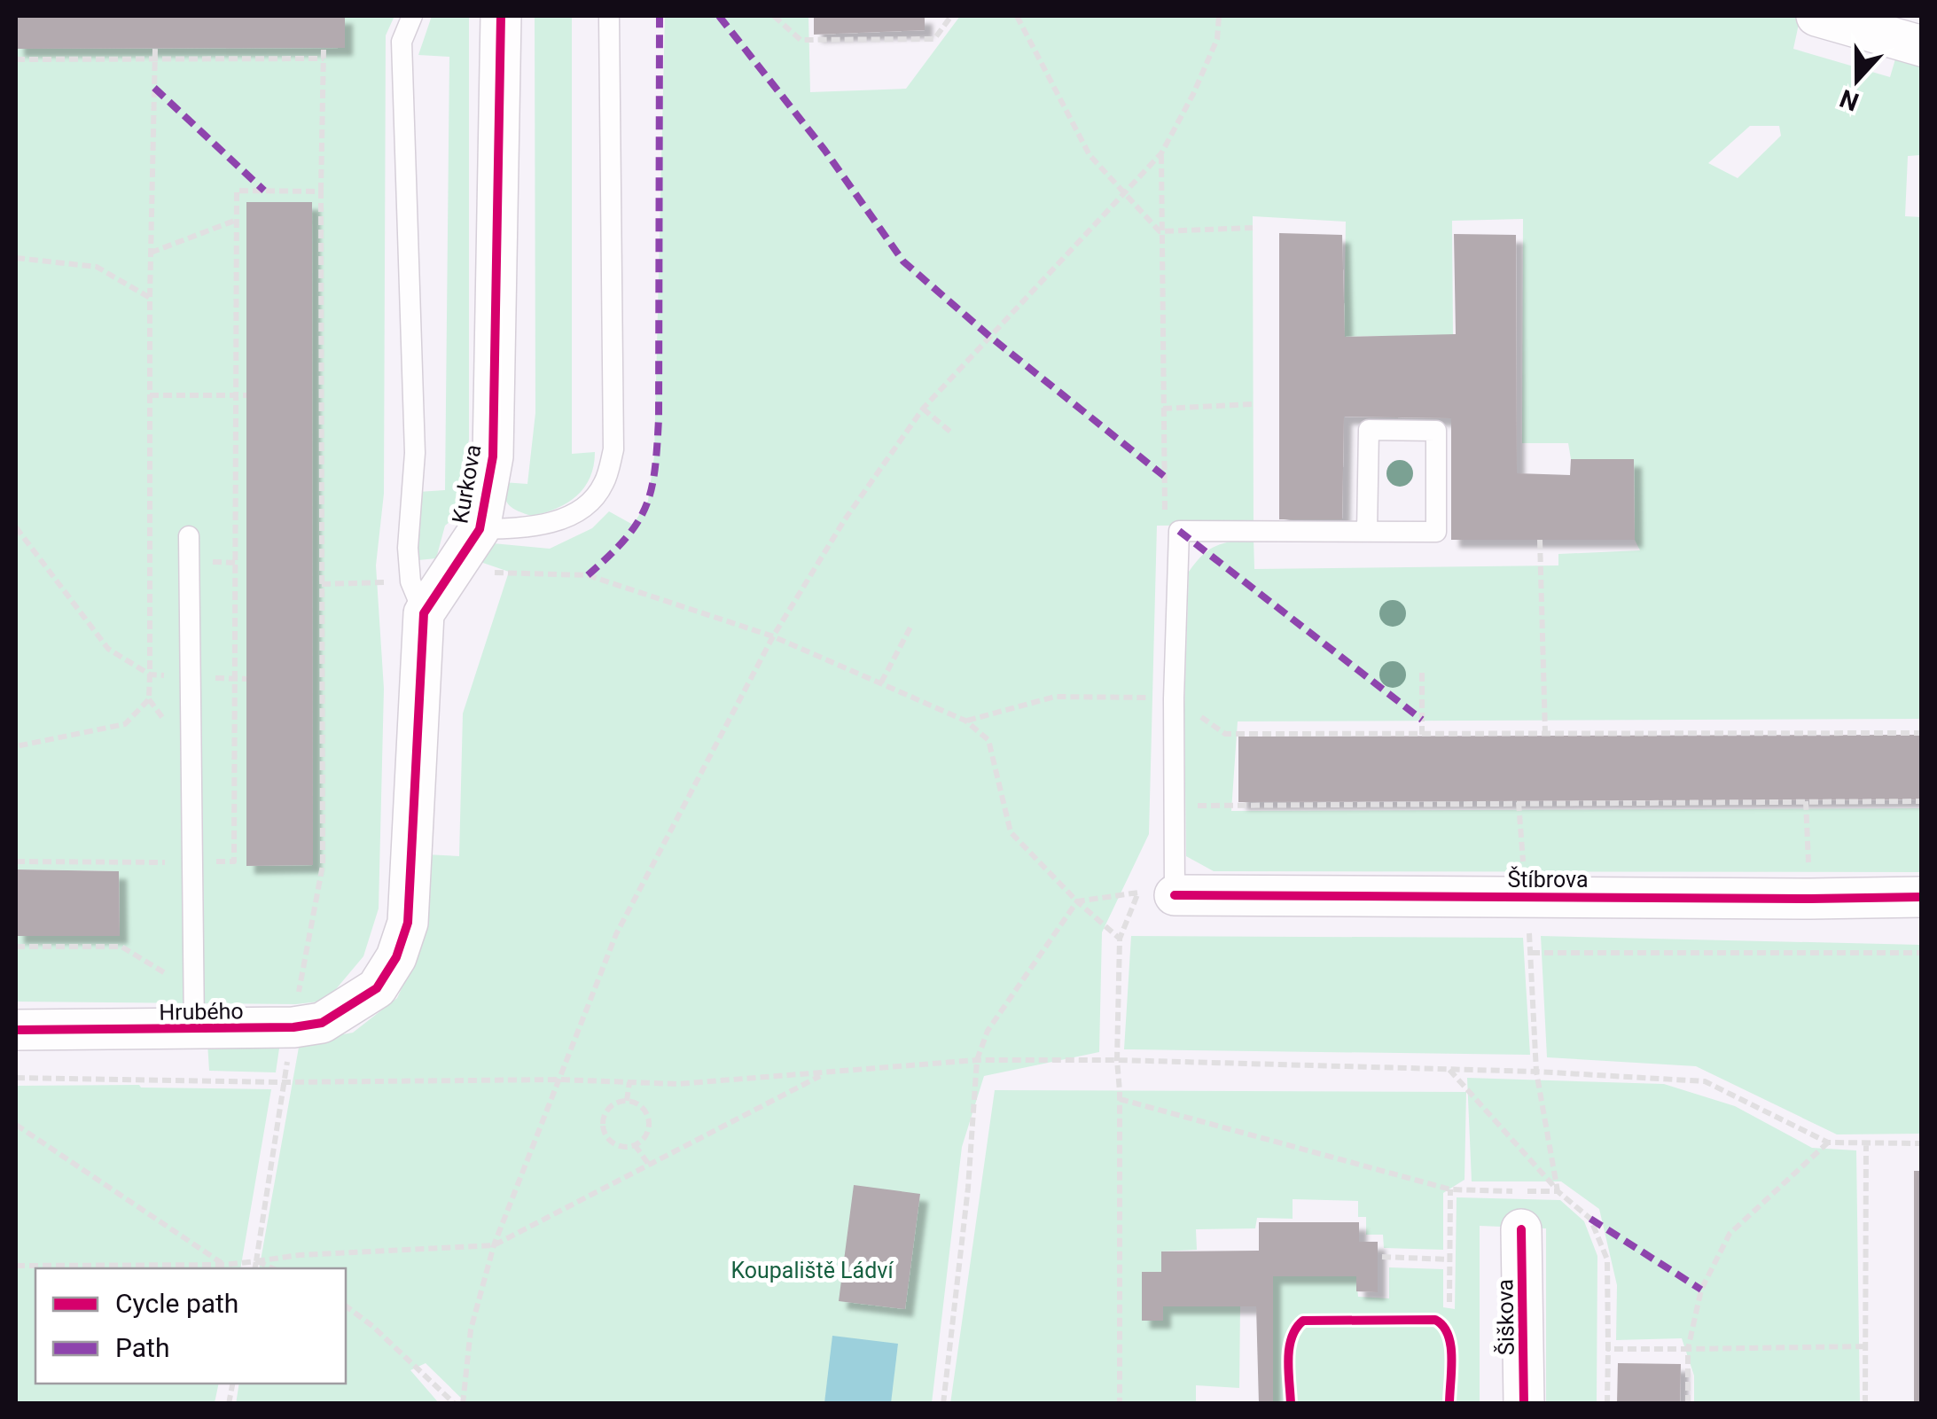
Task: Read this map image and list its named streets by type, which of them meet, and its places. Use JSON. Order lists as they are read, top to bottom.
{
  "streets": {
    "street": [
      "Kurkova",
      "Štíbrova",
      "Hrubého",
      "Šiškova"
    ]
  },
  "crossings": [
    ["Kurkova", "Hrubého"]
  ],
  "parks": ["Koupaliště Ládví"],
  "legend": ["Cycle path", "Path"],
  "north": "bottom"
}
